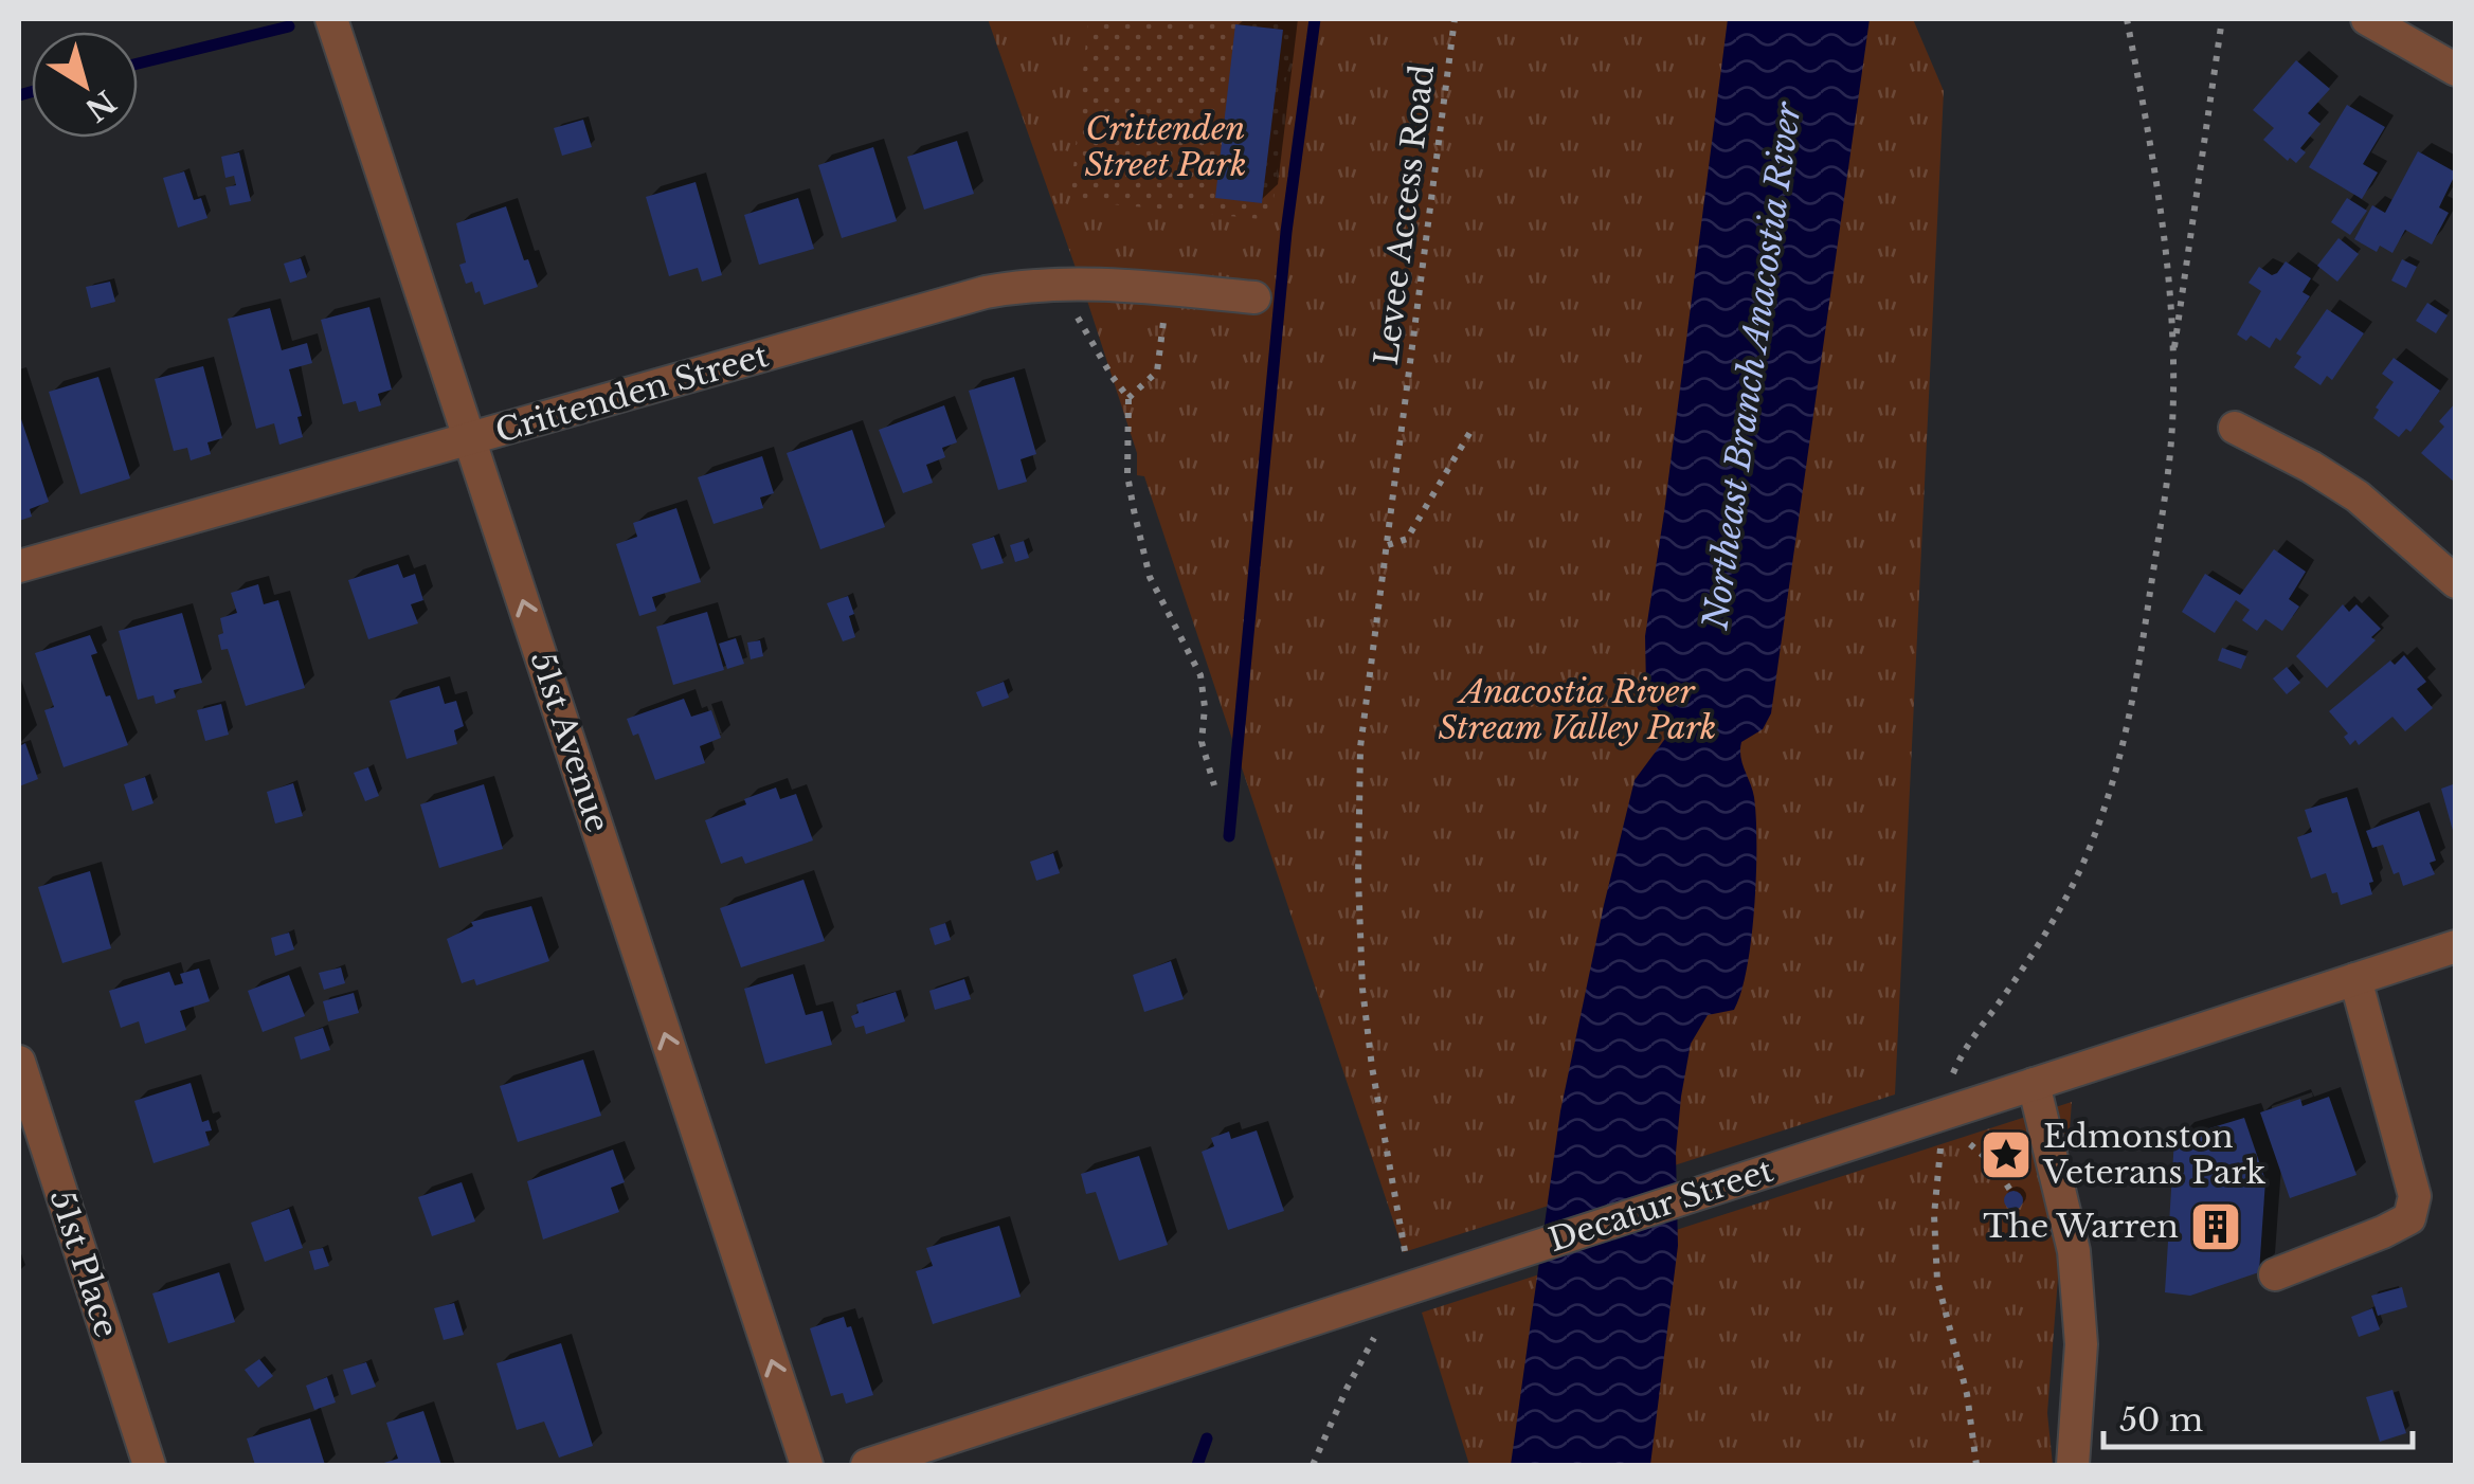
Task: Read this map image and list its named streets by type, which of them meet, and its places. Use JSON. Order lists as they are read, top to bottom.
{
  "streets": {
    "street": [
      "Crittenden Street",
      "51st Avenue",
      "Decatur Street",
      "51st Place"
    ],
    "path": ["Levee Access Road"]
  },
  "crossings": [
    ["Levee Access Road", "Decatur Street"],
    ["Crittenden Street", "51st Avenue"]
  ],
  "one_way": ["51st Avenue"],
  "water": ["Northeast Branch Anacostia River"],
  "parks": ["Crittenden Street Park", "Anacostia River Stream Valley Park"],
  "places": {
    "place": ["Edmonston Veterans Park"],
    "building": ["The Warren"]
  },
  "scale_bar": "50 m",
  "north": "bottom right"
}
